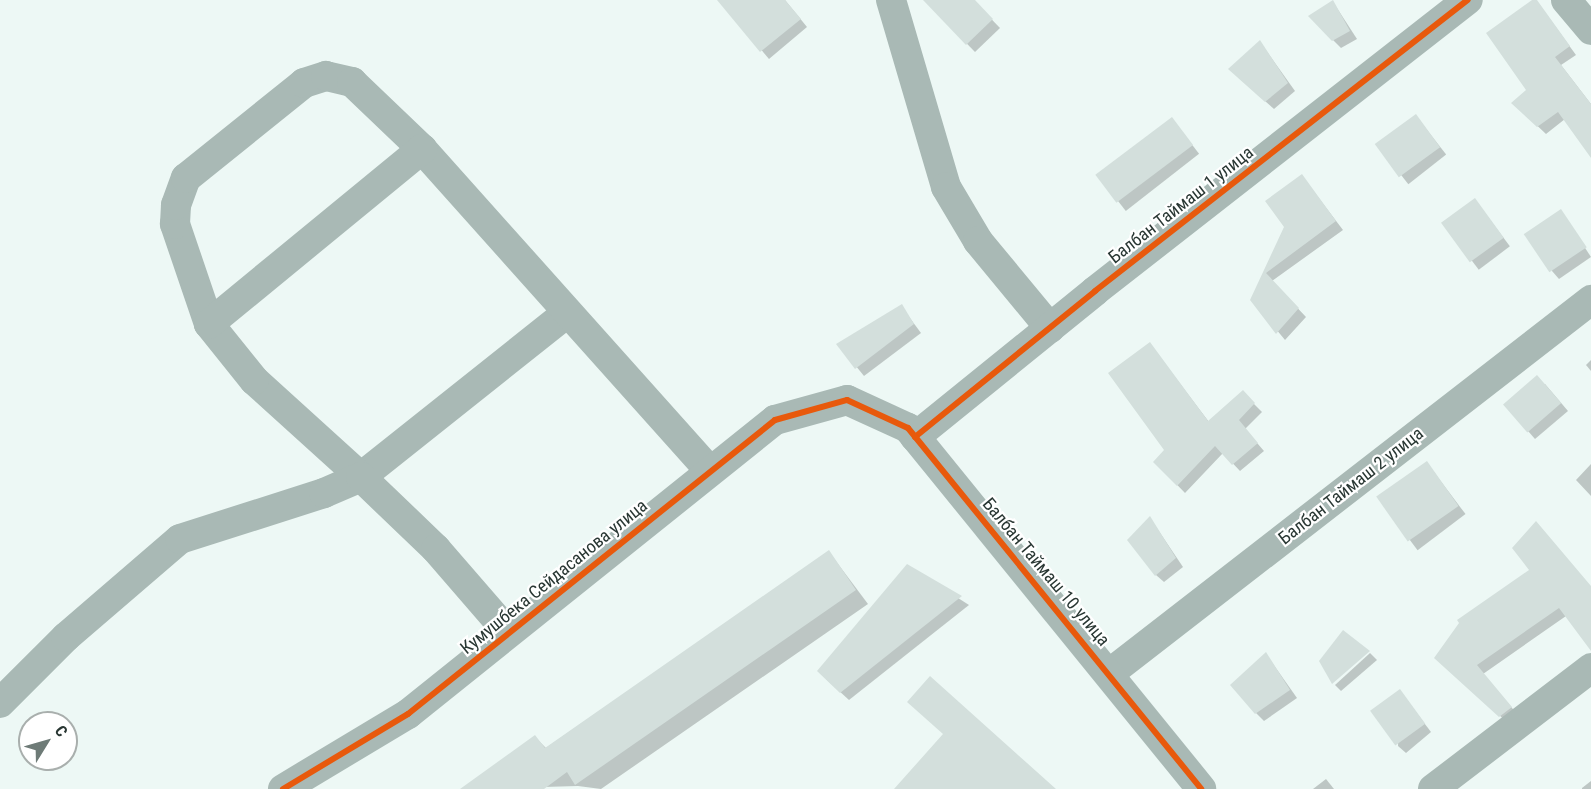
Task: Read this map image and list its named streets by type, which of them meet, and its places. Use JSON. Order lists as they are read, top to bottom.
{
  "streets": {
    "street": [
      "Балбан Таймаш 1 улица",
      "Балбан Таймаш 2 улица",
      "Балбан Таймаш 10 улица",
      "Кумушбека Сейдасанова улица"
    ]
  },
  "crossings": [
    ["Балбан Таймаш 1 улица", "Балбан Таймаш 10 улица"],
    ["Балбан Таймаш 2 улица", "Балбан Таймаш 10 улица"],
    ["Балбан Таймаш 10 улица", "Кумушбека Сейдасанова улица"]
  ],
  "north": "top right"
}
